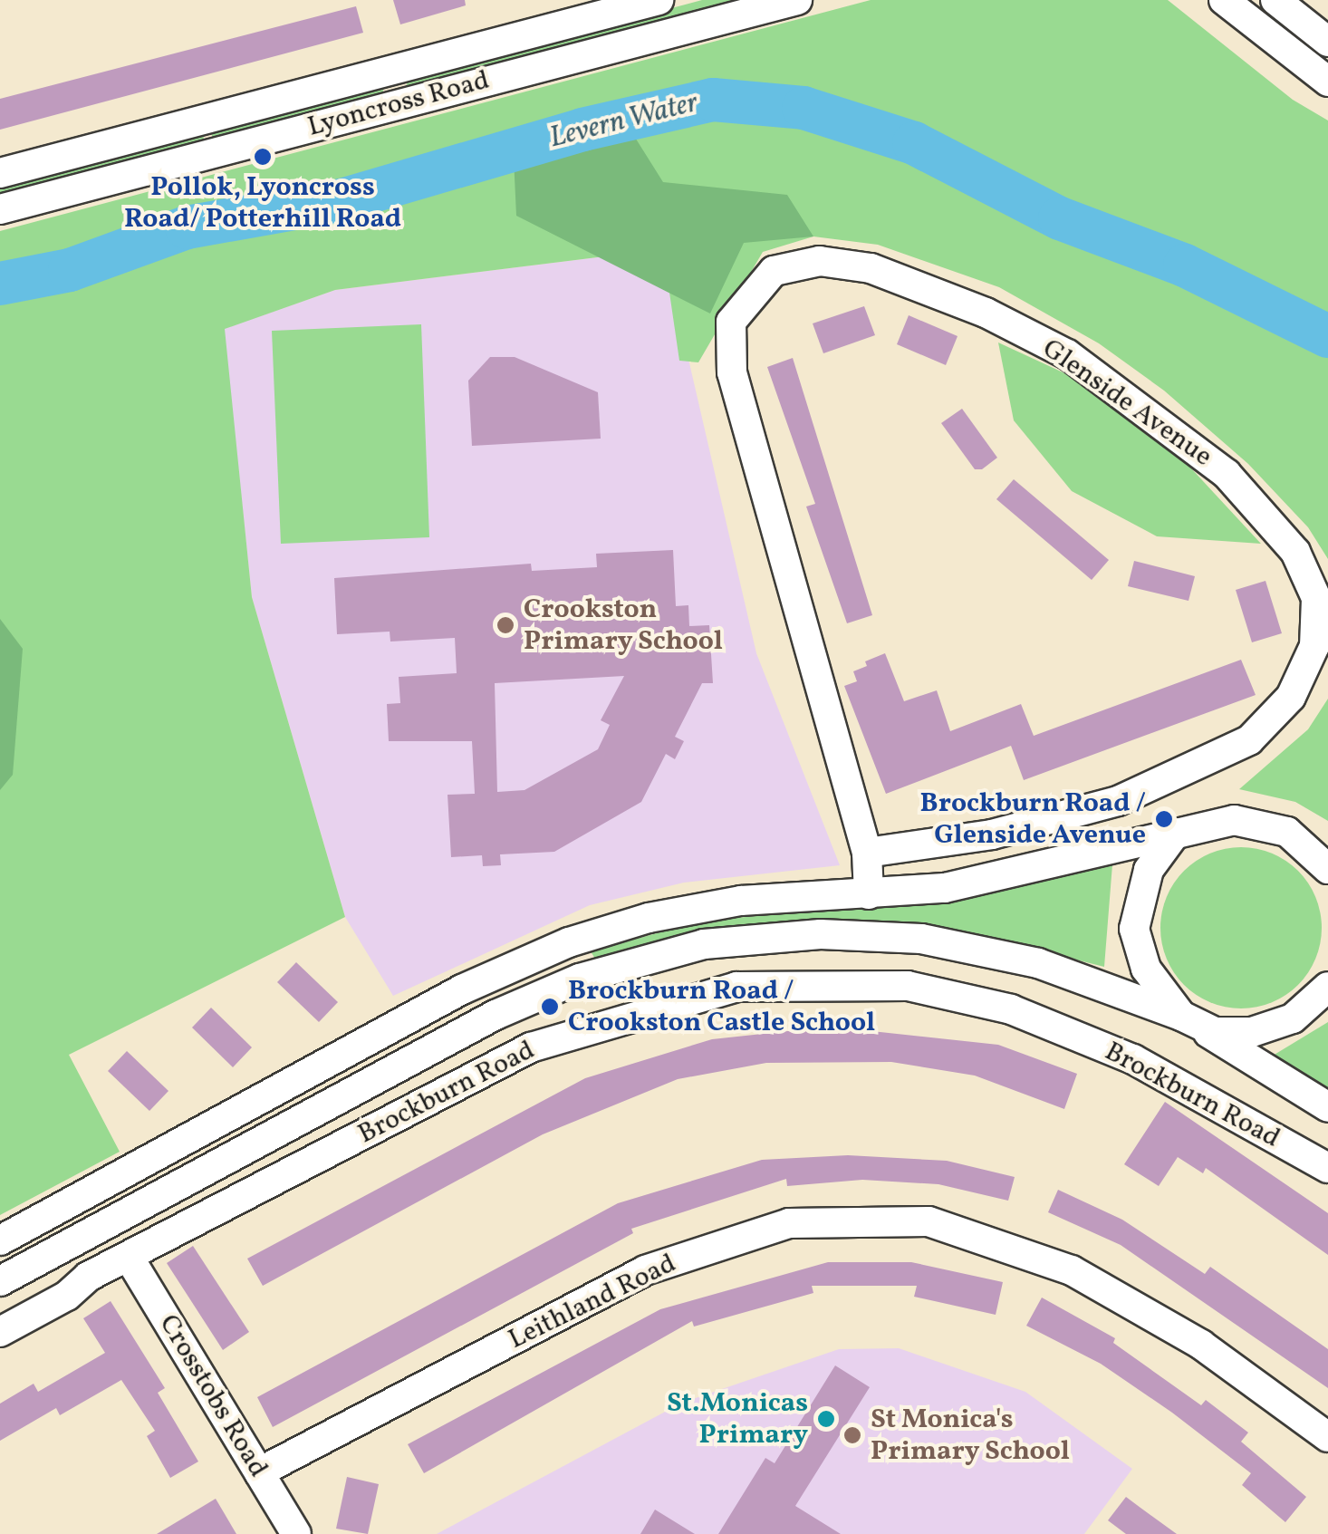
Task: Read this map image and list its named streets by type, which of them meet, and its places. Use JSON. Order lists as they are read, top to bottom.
{
  "streets": {
    "street": [
      "Lyoncross Road",
      "Glenside Avenue",
      "Brockburn Road",
      "Leithland Road",
      "Crosstobs Road"
    ]
  },
  "crossings": [
    ["Brockburn Road", "Crosstobs Road"],
    ["Leithland Road", "Crosstobs Road"]
  ],
  "water": ["Levern Water"],
  "places": [
    "Pollok, Lyoncross Road/ Potterhill Road",
    "Crookston Primary School",
    "Brockburn Road / Glenside Avenue",
    "Brockburn Road / Crookston Castle School",
    "St.Monicas Primary",
    "St Monica's Primary School"
  ]
}
